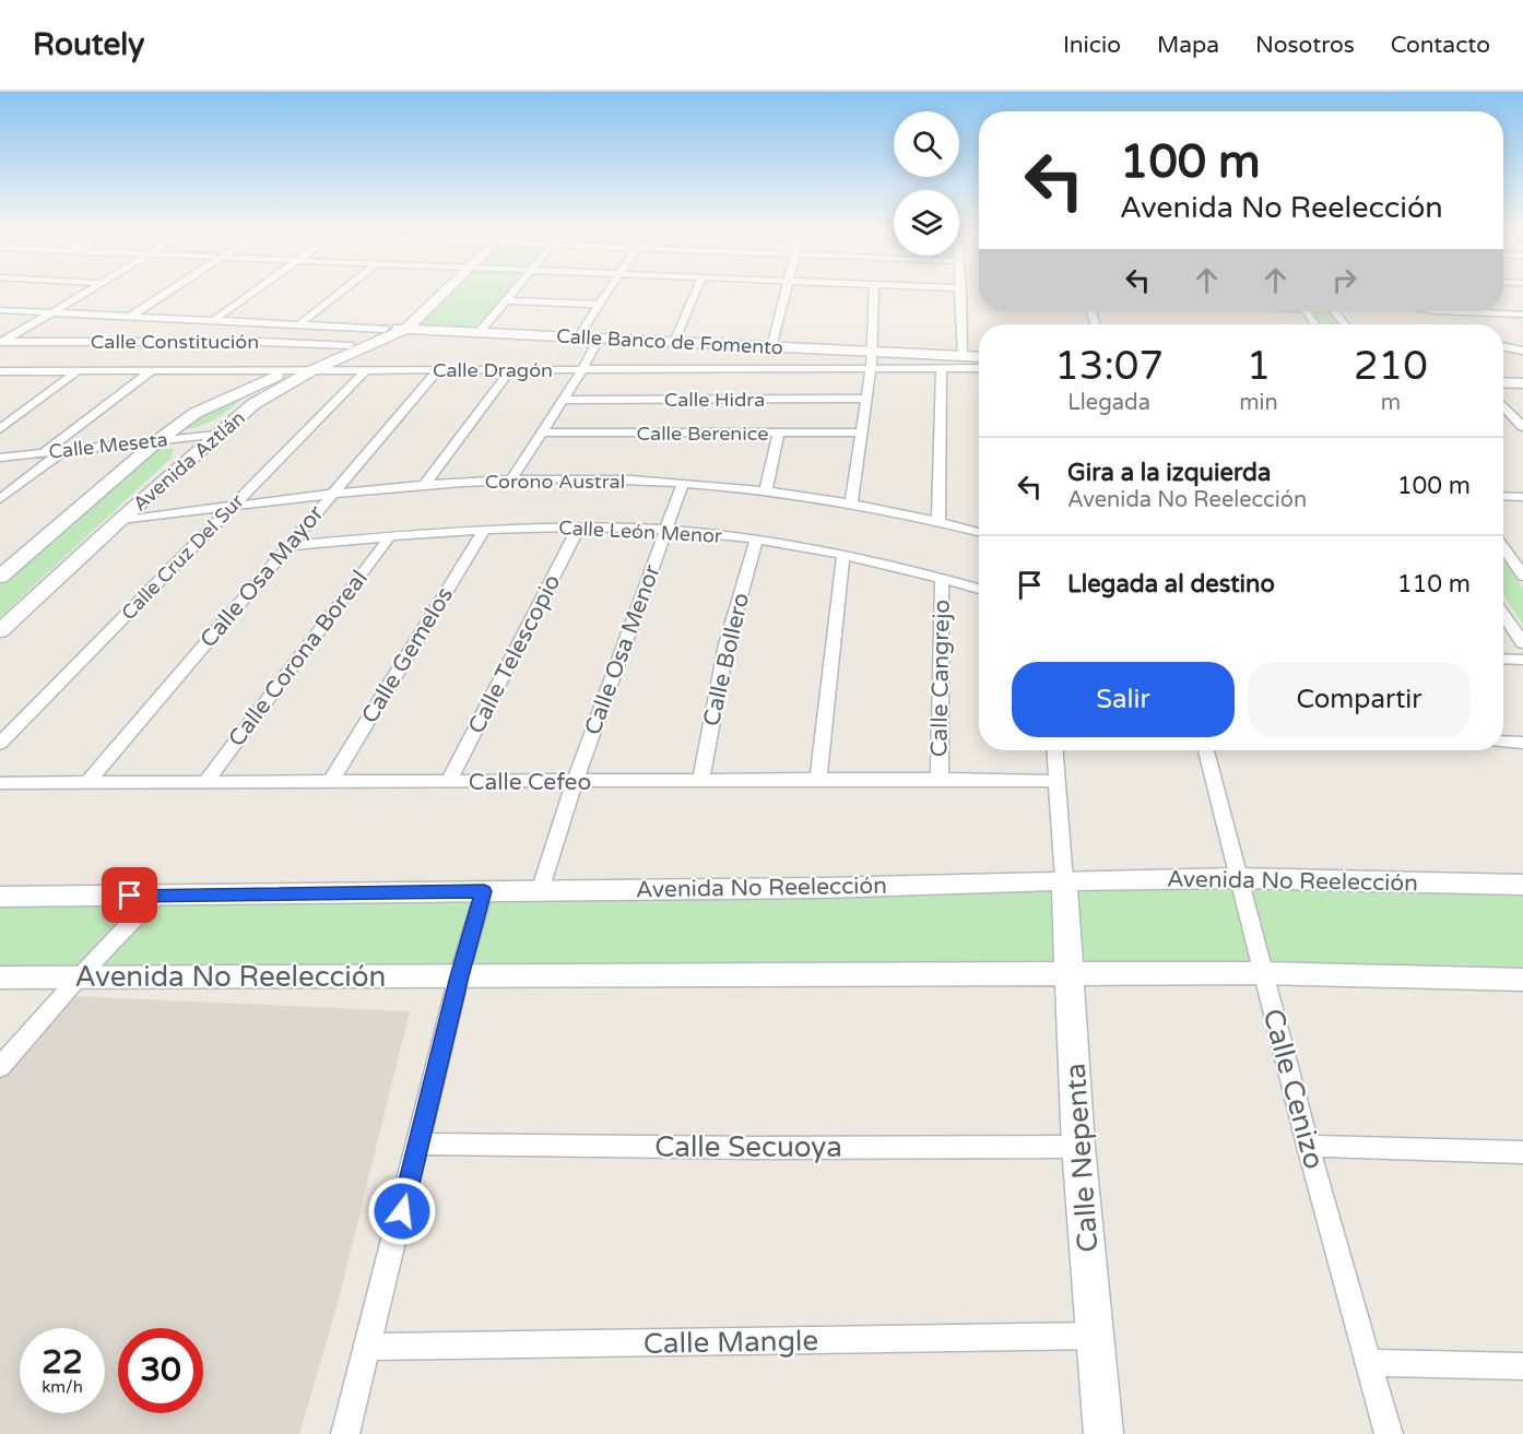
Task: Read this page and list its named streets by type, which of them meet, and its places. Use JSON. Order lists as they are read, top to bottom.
{
  "streets": {
    "main road": [
      "Calle Banco de Fomento",
      "Avenida Aztlán",
      "Avenida No Reelección",
      "Calle Nepenta"
    ],
    "street": [
      "Calle Constitución",
      "Calle Dragón",
      "Calle Hidra",
      "Calle Berenice",
      "Calle Meseta",
      "Corono Austral",
      "Calle León Menor",
      "Calle Cruz Del Sur",
      "Calle Osa Mayor",
      "Calle Osa Menor",
      "Calle Telescopio",
      "Calle Gemelos",
      "Calle Corona Boreal",
      "Calle Bollero",
      "Calle Cangrejo",
      "Calle Cefeo",
      "Calle Cenizo",
      "Calle Secuoya",
      "Calle Mangle"
    ]
  },
  "crossings": [
    ["Calle Constitución", "Avenida Aztlán"],
    ["Calle Banco de Fomento", "Avenida Aztlán"],
    ["Calle Dragón", "Avenida Aztlán"],
    ["Calle Dragón", "Calle Cruz Del Sur"],
    ["Calle Dragón", "Calle Osa Mayor"],
    ["Calle Meseta", "Avenida Aztlán"],
    ["Avenida Aztlán", "Corono Austral"],
    ["Corono Austral", "Calle Cruz Del Sur"],
    ["Corono Austral", "Calle Osa Mayor"],
    ["Corono Austral", "Calle Osa Menor"],
    ["Calle León Menor", "Calle Osa Mayor"],
    ["Calle León Menor", "Calle Osa Menor"],
    ["Calle León Menor", "Calle Telescopio"],
    ["Calle León Menor", "Calle Gemelos"],
    ["Calle León Menor", "Calle Corona Boreal"],
    ["Calle León Menor", "Calle Bollero"],
    ["Calle León Menor", "Calle Cangrejo"],
    ["Calle Osa Mayor", "Calle Cefeo"],
    ["Calle Osa Menor", "Calle Cefeo"],
    ["Calle Osa Menor", "Avenida No Reelección"],
    ["Calle Telescopio", "Calle Cefeo"],
    ["Calle Gemelos", "Calle Cefeo"],
    ["Calle Corona Boreal", "Calle Cefeo"],
    ["Calle Bollero", "Calle Cefeo"],
    ["Calle Cangrejo", "Calle Cefeo"],
    ["Avenida No Reelección", "Calle Cenizo"],
    ["Avenida No Reelección", "Calle Nepenta"],
    ["Calle Secuoya", "Calle Nepenta"],
    ["Calle Nepenta", "Calle Mangle"]
  ],
  "page": {
    "header": "Routely",
    "nav": [
      "Inicio",
      "Mapa",
      "Nosotros",
      "Contacto"
    ],
    "turn": ["100 m", "Avenida No Reelección"],
    "eta": [
      "13:07",
      "Llegada",
      "1",
      "min",
      "210",
      "m"
    ],
    "list": [
      {
        "name": "Gira a la izquierda",
        "note": "Avenida No Reelección",
        "value": "100 m"
      },
      {
        "name": "Llegada al destino",
        "value": "110 m"
      }
    ],
    "buttons": ["Salir", "Compartir"],
    "speed": "22 km/h",
    "limit": "30"
  }
}
